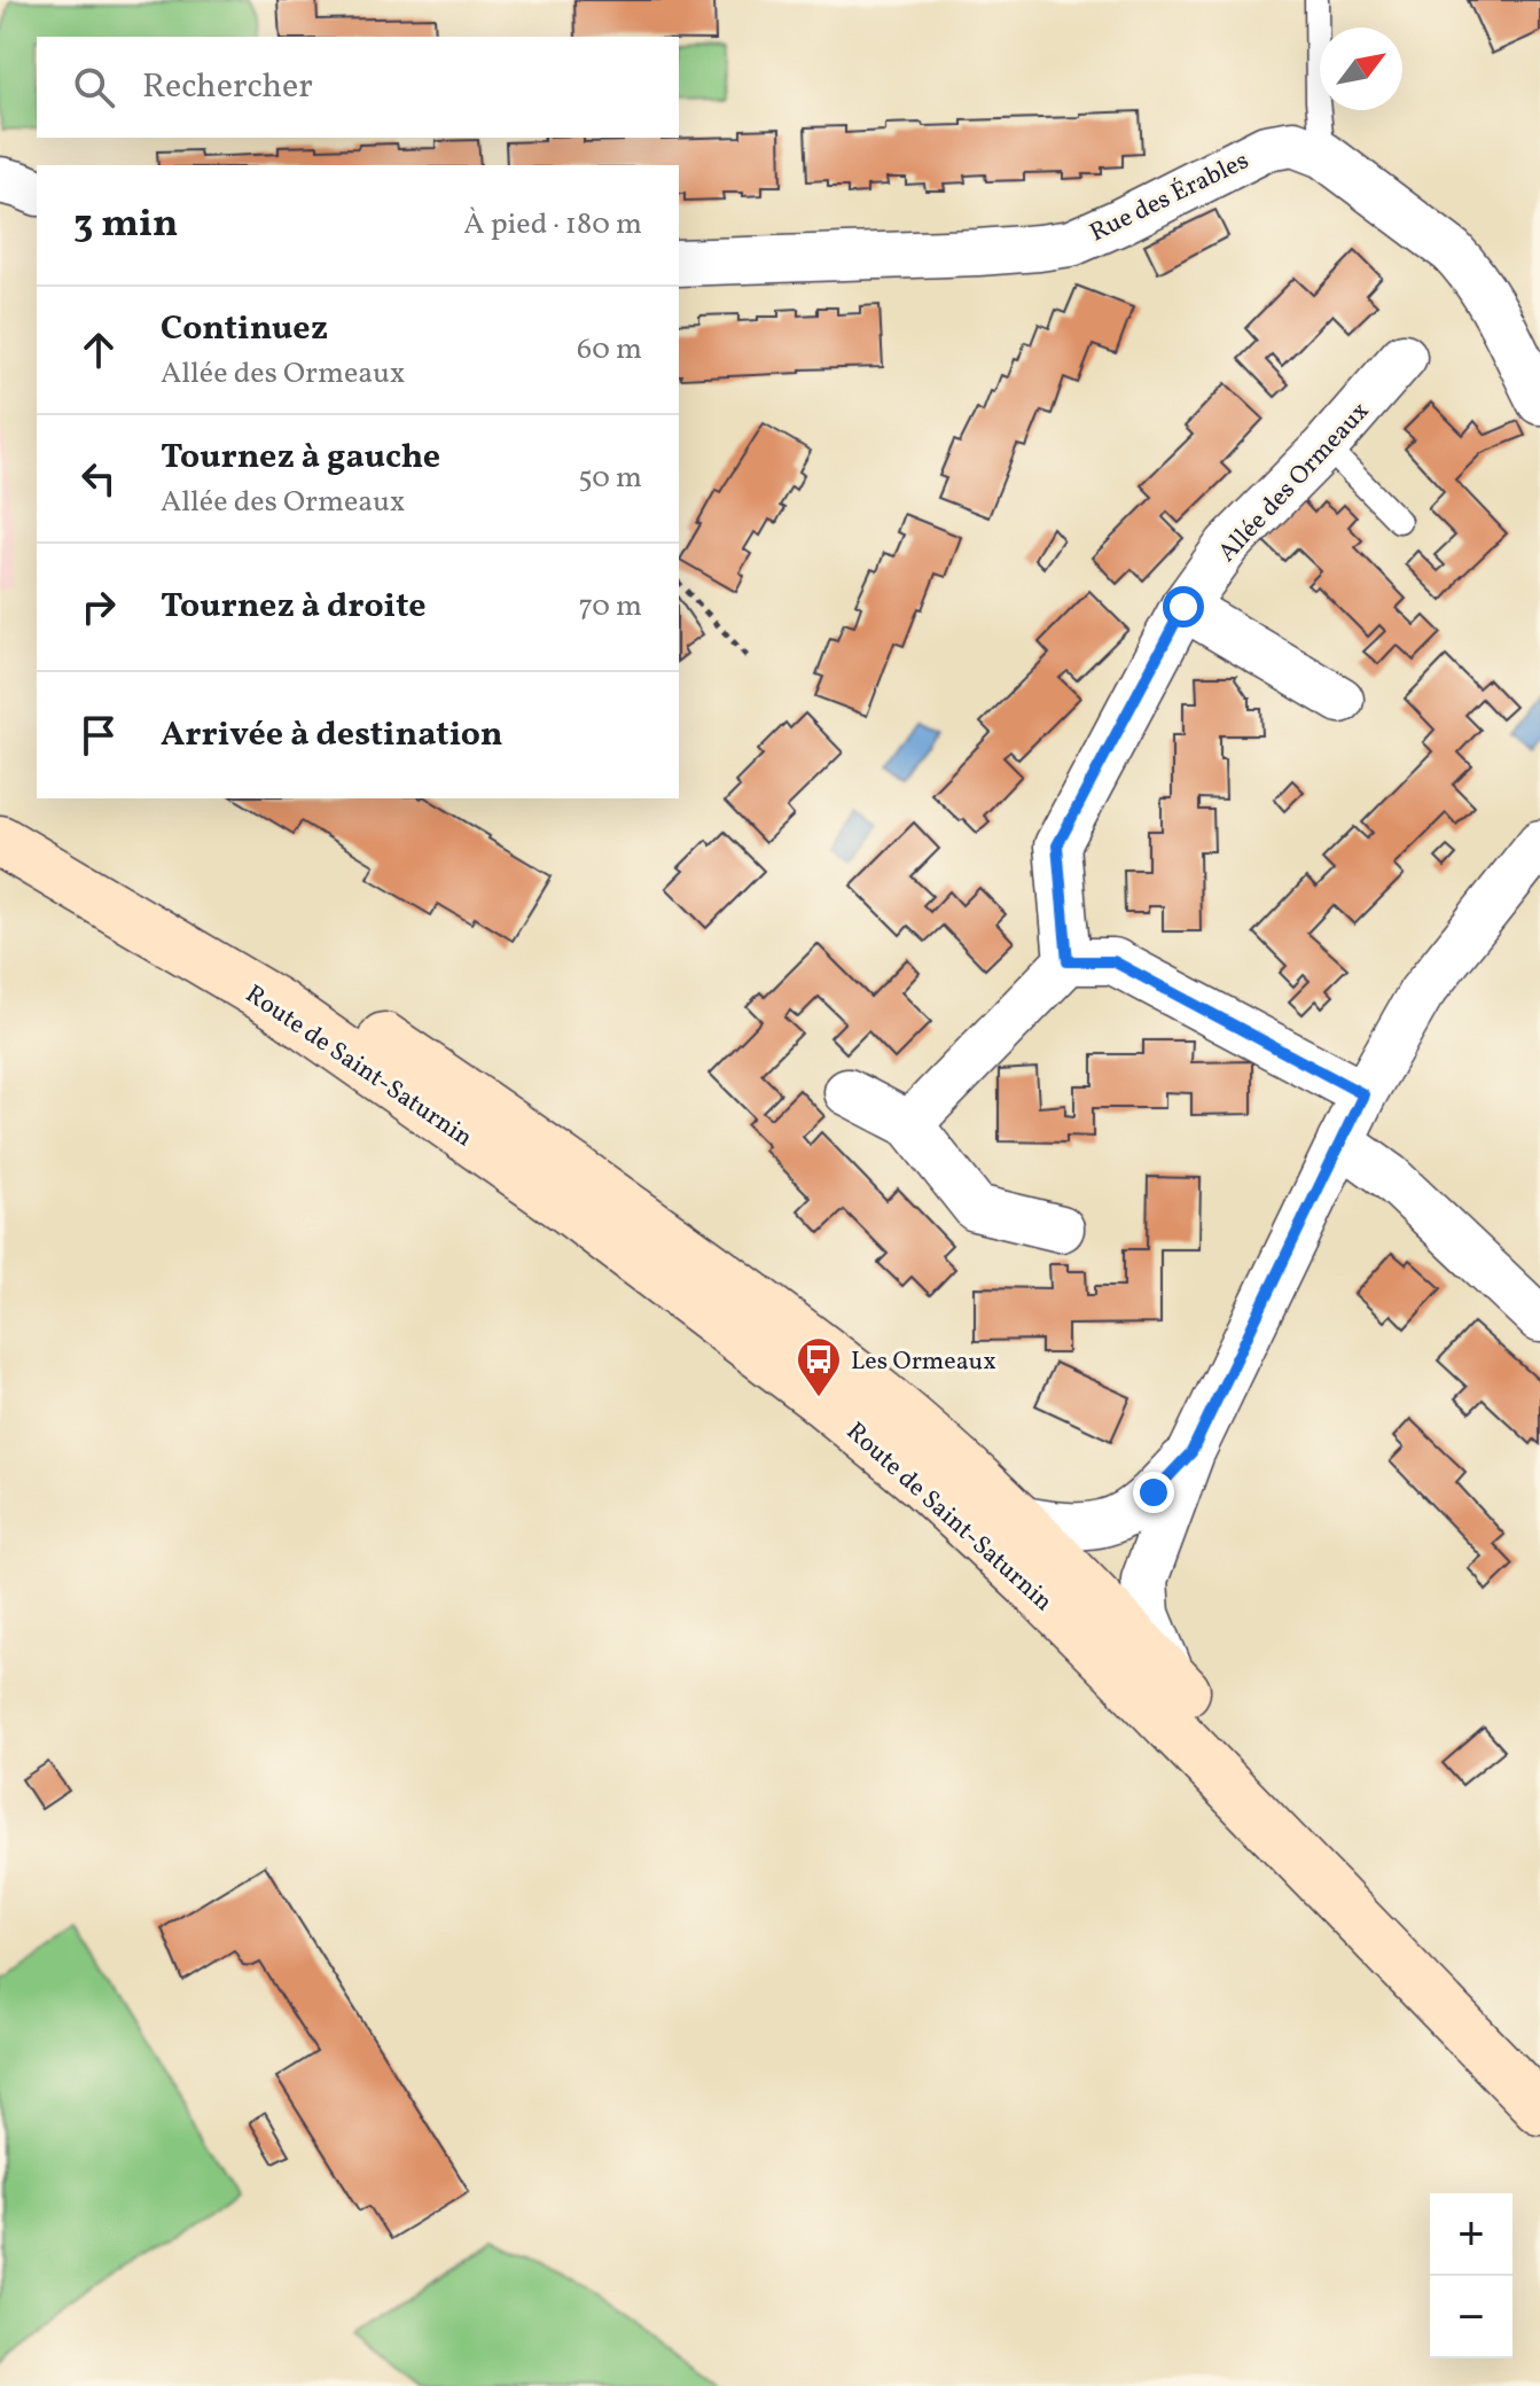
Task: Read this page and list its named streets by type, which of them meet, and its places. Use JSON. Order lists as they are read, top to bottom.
{
  "streets": {
    "main road": ["Route de Saint-Saturnin"],
    "street": ["Rue des Érables", "Allée des Ormeaux"]
  },
  "places": {
    "bus stop": ["Les Ormeaux"]
  },
  "north": "top right",
  "page": {
    "search": "Rechercher",
    "heading": ["3 min", "À pied · 180 m"],
    "list": [
      ["Continuez", "Allée des Ormeaux", "60 m"],
      ["Tournez à gauche", "Allée des Ormeaux", "50 m"],
      ["Tournez à droite", "70 m"],
      "Arrivée à destination"
    ],
    "map_buttons": ["+", "−"]
  }
}
